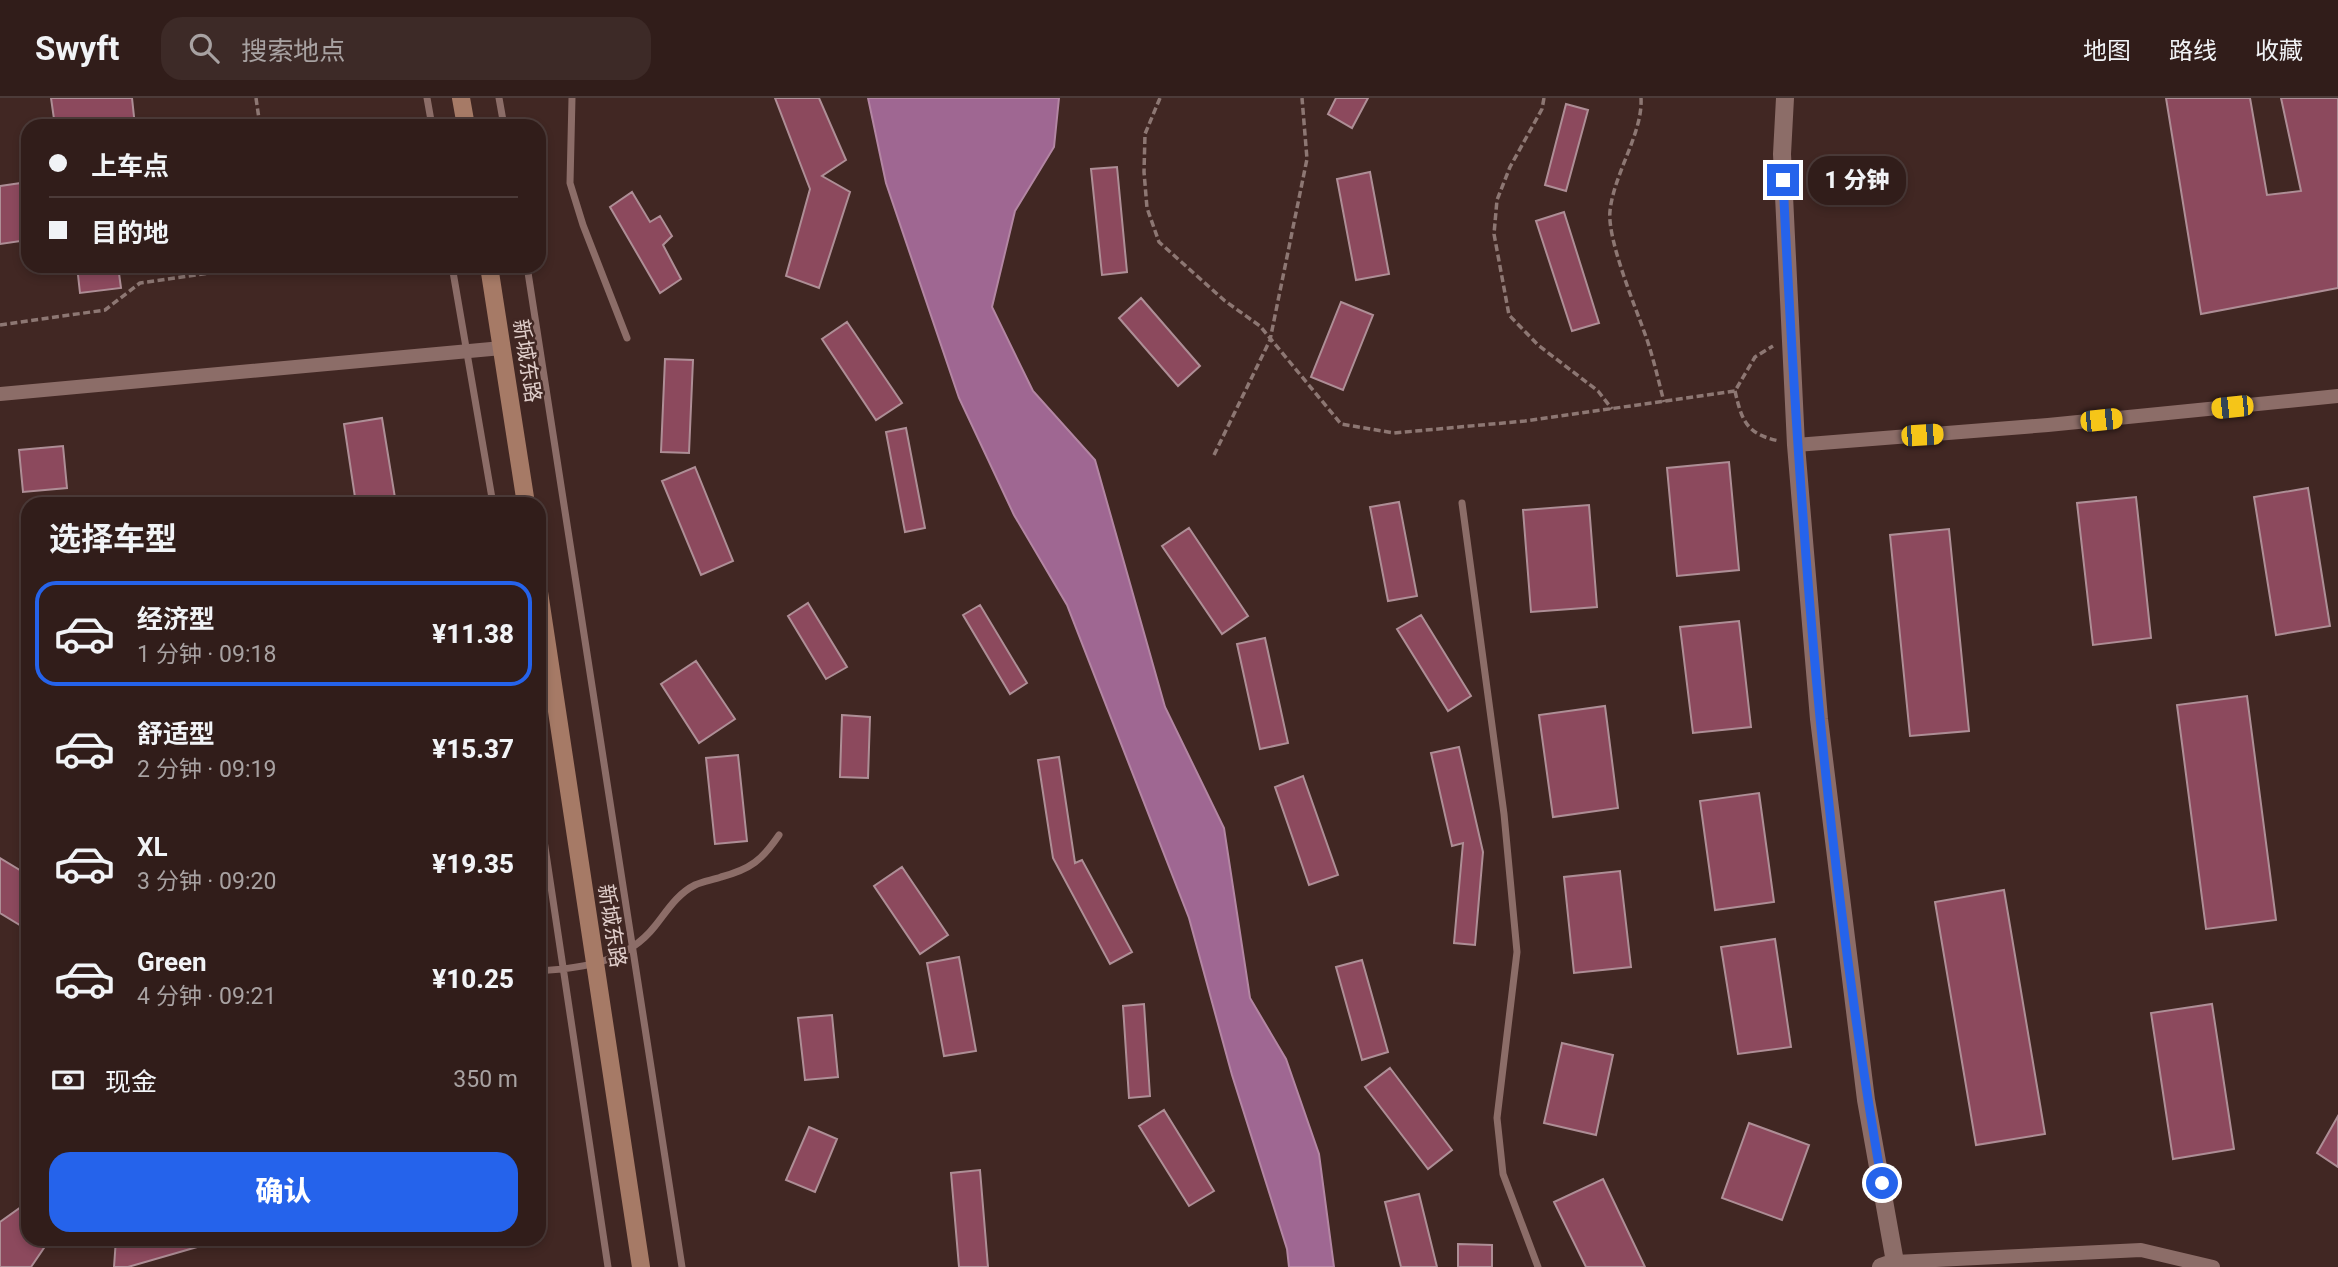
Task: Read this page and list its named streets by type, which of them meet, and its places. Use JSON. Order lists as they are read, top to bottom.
{
  "streets": {
    "main road": ["新城东路"]
  },
  "page": {
    "header": "Swyft",
    "search": "搜索地点",
    "nav": ["地图", "路线", "收藏"],
    "banner": ["上车点", "目的地"],
    "bubble": "1 分钟",
    "heading": "选择车型",
    "list": [
      {
        "name": "经济型",
        "note": "1 分钟 · 09:18",
        "value": "¥11.38"
      },
      {
        "name": "舒适型",
        "note": "2 分钟 · 09:19",
        "value": "¥15.37"
      },
      {
        "name": "XL",
        "note": "3 分钟 · 09:20",
        "value": "¥19.35"
      },
      {
        "name": "Green",
        "note": "4 分钟 · 09:21",
        "value": "¥10.25"
      }
    ],
    "pay": ["现金", "350 m"],
    "buttons": "确认"
  }
}
